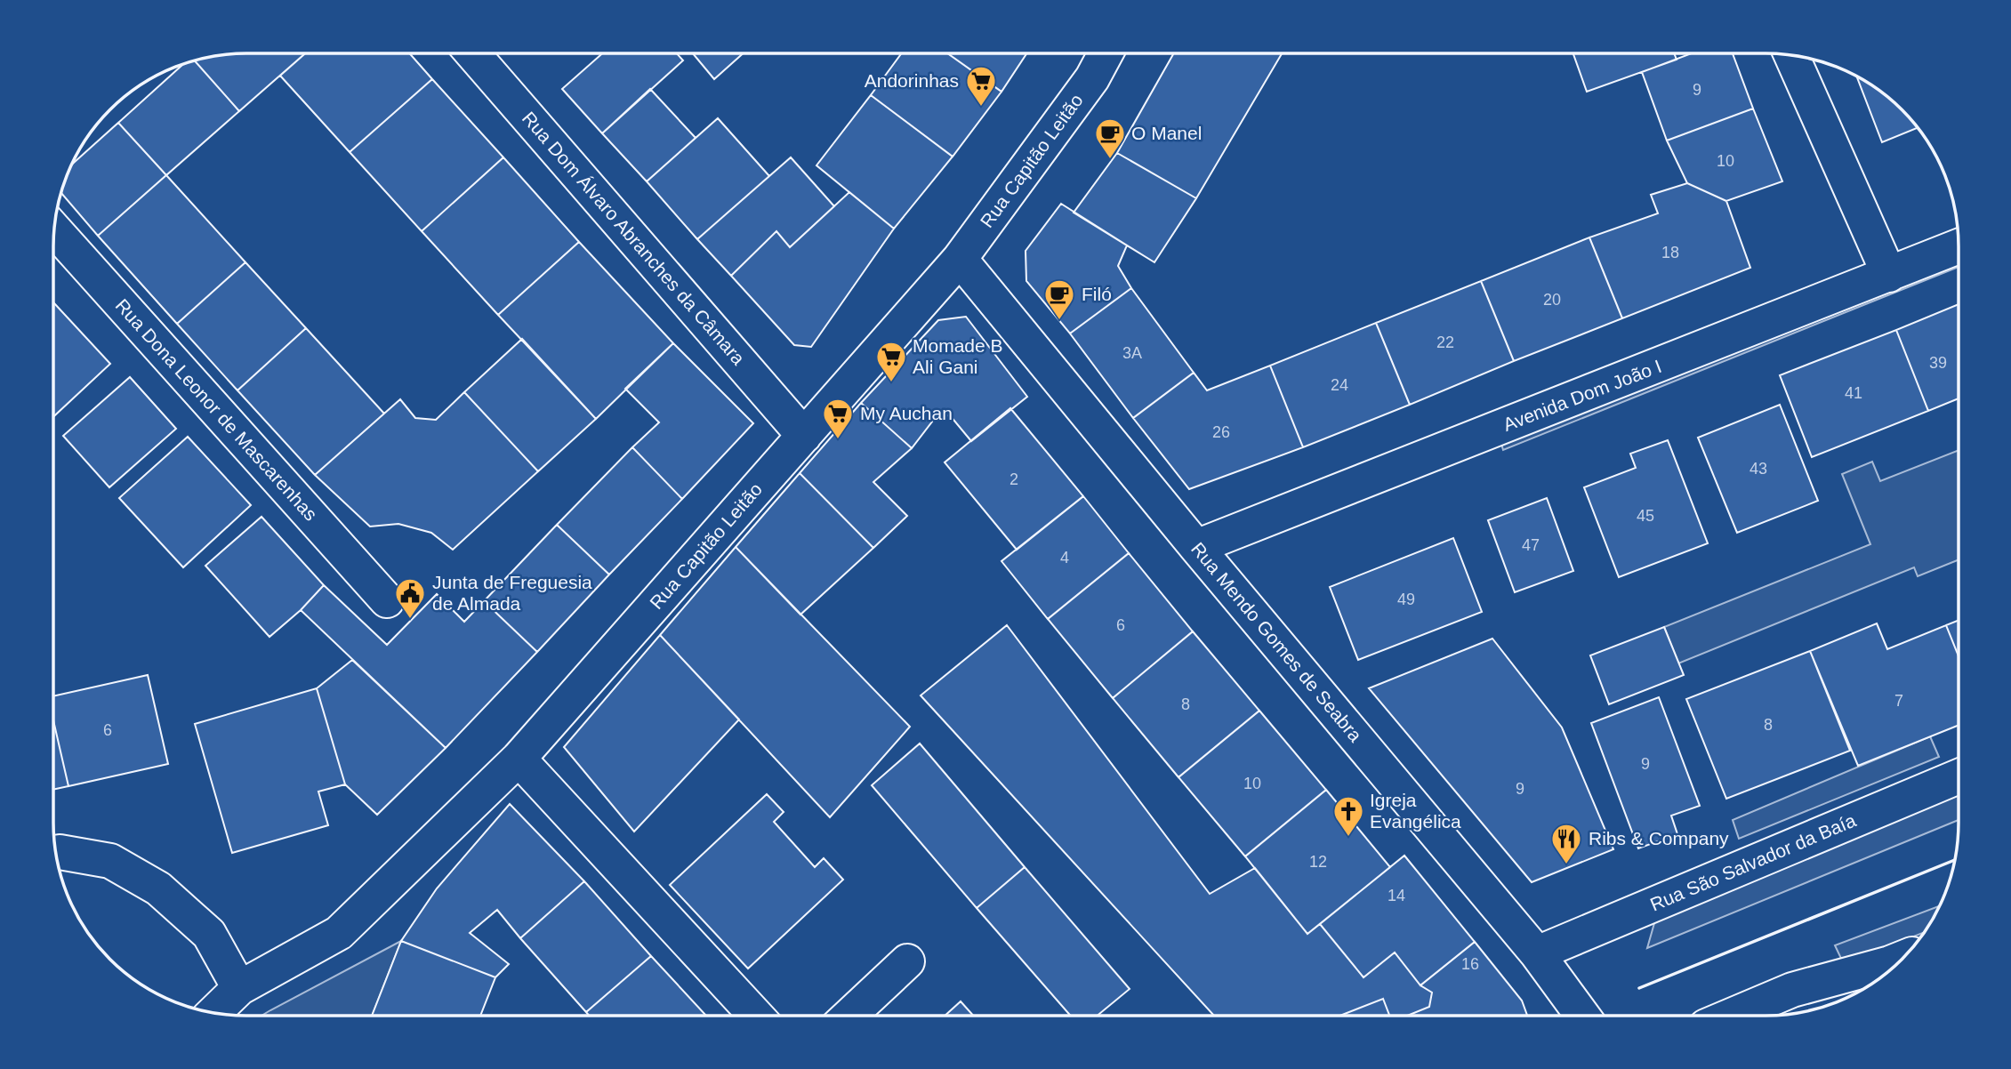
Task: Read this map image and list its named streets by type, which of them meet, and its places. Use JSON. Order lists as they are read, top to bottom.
{
  "streets": {
    "street": [
      "Rua Capitão Leitão",
      "Rua Dom Álvaro Abranches da Câmara",
      "Avenida Dom João I",
      "Rua Dona Leonor de Mascarenhas",
      "Rua Mendo Gomes de Seabra",
      "Rua São Salvador da Baía"
    ]
  },
  "crossings": [
    ["Rua Capitão Leitão", "Rua Dom Álvaro Abranches da Câmara"],
    ["Rua Capitão Leitão", "Rua Mendo Gomes de Seabra"],
    ["Avenida Dom João I", "Rua Mendo Gomes de Seabra"],
    ["Rua Mendo Gomes de Seabra", "Rua São Salvador da Baía"]
  ],
  "places": {
    "supermarket": ["Andorinhas", "Momade B Ali Gani", "My Auchan"],
    "cafe": ["O Manel", "Filó"],
    "public building": ["Junta de Freguesia de Almada"],
    "church": ["Igreja Evangélica"],
    "restaurant": ["Ribs & Company"]
  },
  "house_numbers": [
    "9",
    "10",
    "18",
    "20",
    "22",
    "3A",
    "39",
    "24",
    "41",
    "26",
    "43",
    "2",
    "45",
    "47",
    "4",
    "49",
    "6",
    "7",
    "8",
    "8",
    "6",
    "9",
    "10",
    "9",
    "12",
    "14",
    "16"
  ]
}
